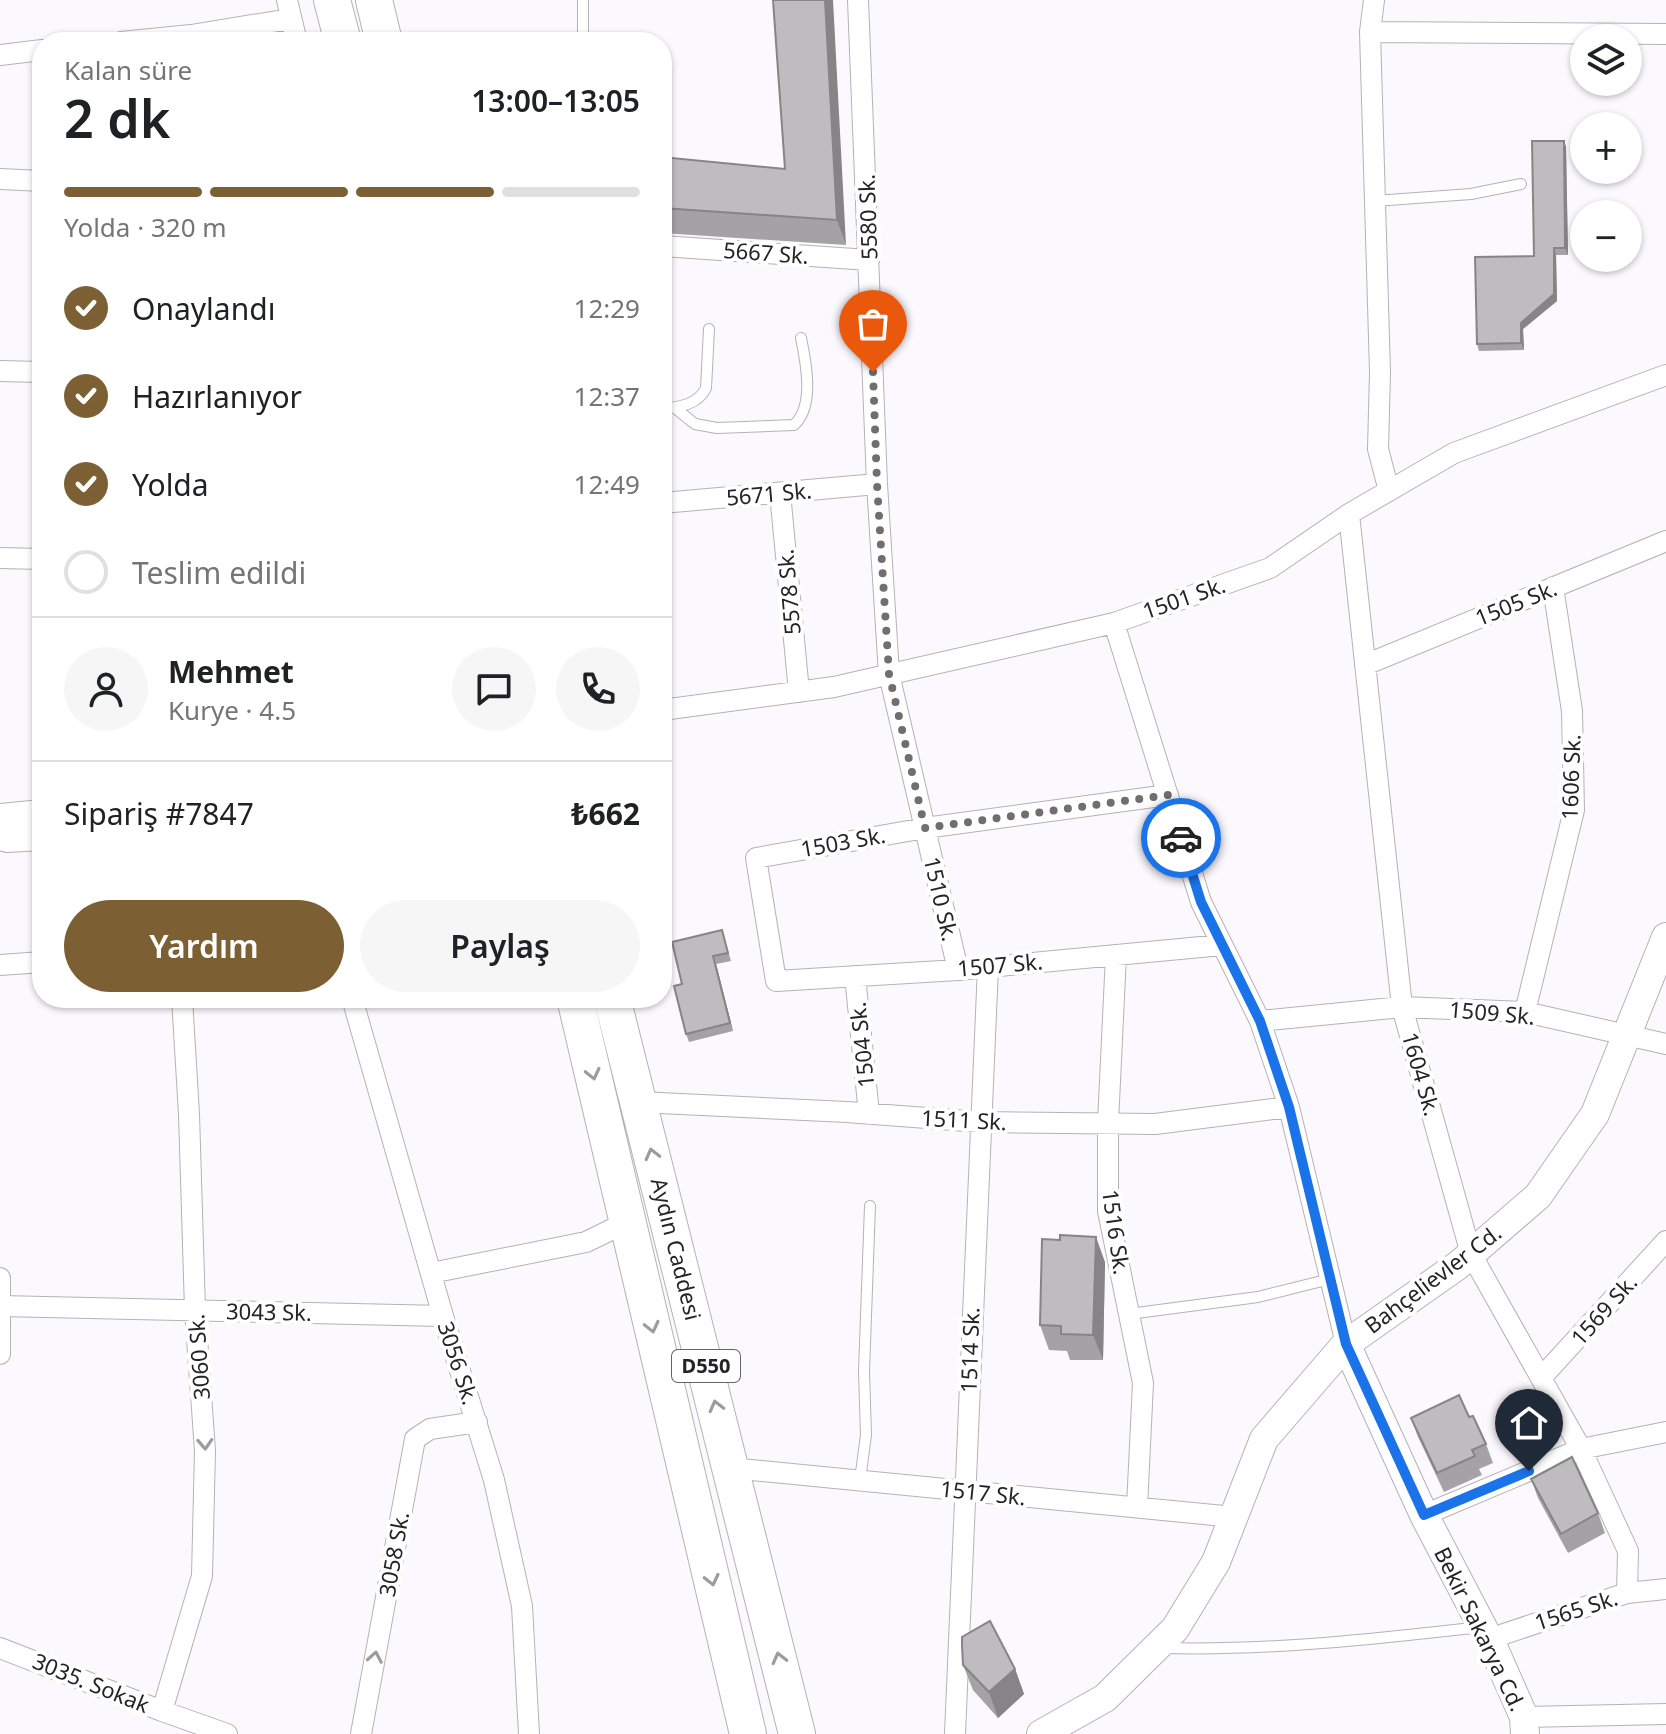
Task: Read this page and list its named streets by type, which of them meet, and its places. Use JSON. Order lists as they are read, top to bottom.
{
  "streets": {
    "highway": ["Aydın Caddesi", "D550"],
    "street": [
      "5580 Sk.",
      "5667 Sk.",
      "5671 Sk.",
      "5578 Sk.",
      "1501 Sk.",
      "1505 Sk.",
      "1606 Sk.",
      "1503 Sk.",
      "1510 Sk.",
      "1507 Sk.",
      "1509 Sk.",
      "1504 Sk.",
      "1604 Sk.",
      "1511 Sk.",
      "1516 Sk.",
      "Bahçelievler Cd.",
      "1569 Sk.",
      "3043 Sk.",
      "1514 Sk.",
      "3060 Sk.",
      "3056 Sk.",
      "1517 Sk.",
      "3058 Sk.",
      "1565 Sk.",
      "Bekir Sakarya Cd.",
      "3035. Sokak"
    ]
  },
  "crossings": [
    ["5580 Sk.", "5667 Sk."],
    ["5580 Sk.", "5671 Sk."],
    ["5580 Sk.", "1501 Sk."],
    ["5580 Sk.", "1510 Sk."],
    ["5671 Sk.", "5578 Sk."],
    ["5578 Sk.", "1501 Sk."],
    ["1501 Sk.", "1510 Sk."],
    ["1501 Sk.", "1604 Sk."],
    ["1501 Sk.", "Bekir Sakarya Cd."],
    ["1505 Sk.", "1606 Sk."],
    ["1505 Sk.", "1604 Sk."],
    ["1606 Sk.", "1509 Sk."],
    ["1503 Sk.", "1510 Sk."],
    ["1503 Sk.", "1507 Sk."],
    ["1503 Sk.", "Bekir Sakarya Cd."],
    ["1510 Sk.", "1507 Sk."],
    ["1507 Sk.", "1504 Sk."],
    ["1507 Sk.", "1516 Sk."],
    ["1507 Sk.", "1514 Sk."],
    ["1507 Sk.", "Bekir Sakarya Cd."],
    ["1509 Sk.", "1604 Sk."],
    ["1509 Sk.", "Bahçelievler Cd."],
    ["1509 Sk.", "Bekir Sakarya Cd."],
    ["1504 Sk.", "1511 Sk."],
    ["1604 Sk.", "Bahçelievler Cd."],
    ["1604 Sk.", "1569 Sk."],
    ["1604 Sk.", "1565 Sk."],
    ["1511 Sk.", "1516 Sk."],
    ["1511 Sk.", "Aydın Caddesi"],
    ["1511 Sk.", "1514 Sk."],
    ["1511 Sk.", "Bekir Sakarya Cd."],
    ["1516 Sk.", "1517 Sk."],
    ["Aydın Caddesi", "1517 Sk."],
    ["Bahçelievler Cd.", "1517 Sk."],
    ["Bahçelievler Cd.", "Bekir Sakarya Cd."],
    ["3043 Sk.", "3060 Sk."],
    ["3043 Sk.", "3056 Sk."],
    ["1514 Sk.", "1517 Sk."],
    ["3060 Sk.", "3035. Sokak"],
    ["3056 Sk.", "3058 Sk."],
    ["1565 Sk.", "Bekir Sakarya Cd."]
  ],
  "one_way": ["3060 Sk.", "3058 Sk."],
  "page": {
    "map_buttons": ["+", "−"],
    "heading": ["2 dk", "Kalan süre", "13:00–13:05"],
    "panel": [
      "Mehmet",
      "Kurye · 4.5",
      "Sipariş #7847",
      "₺662"
    ],
    "bar": "Yolda · 320 m",
    "list": [
      ["Onaylandı", "12:29"],
      ["Hazırlanıyor", "12:37"],
      ["Yolda", "12:49"],
      "Teslim edildi"
    ],
    "buttons": ["Yardım", "Paylaş"]
  }
}
